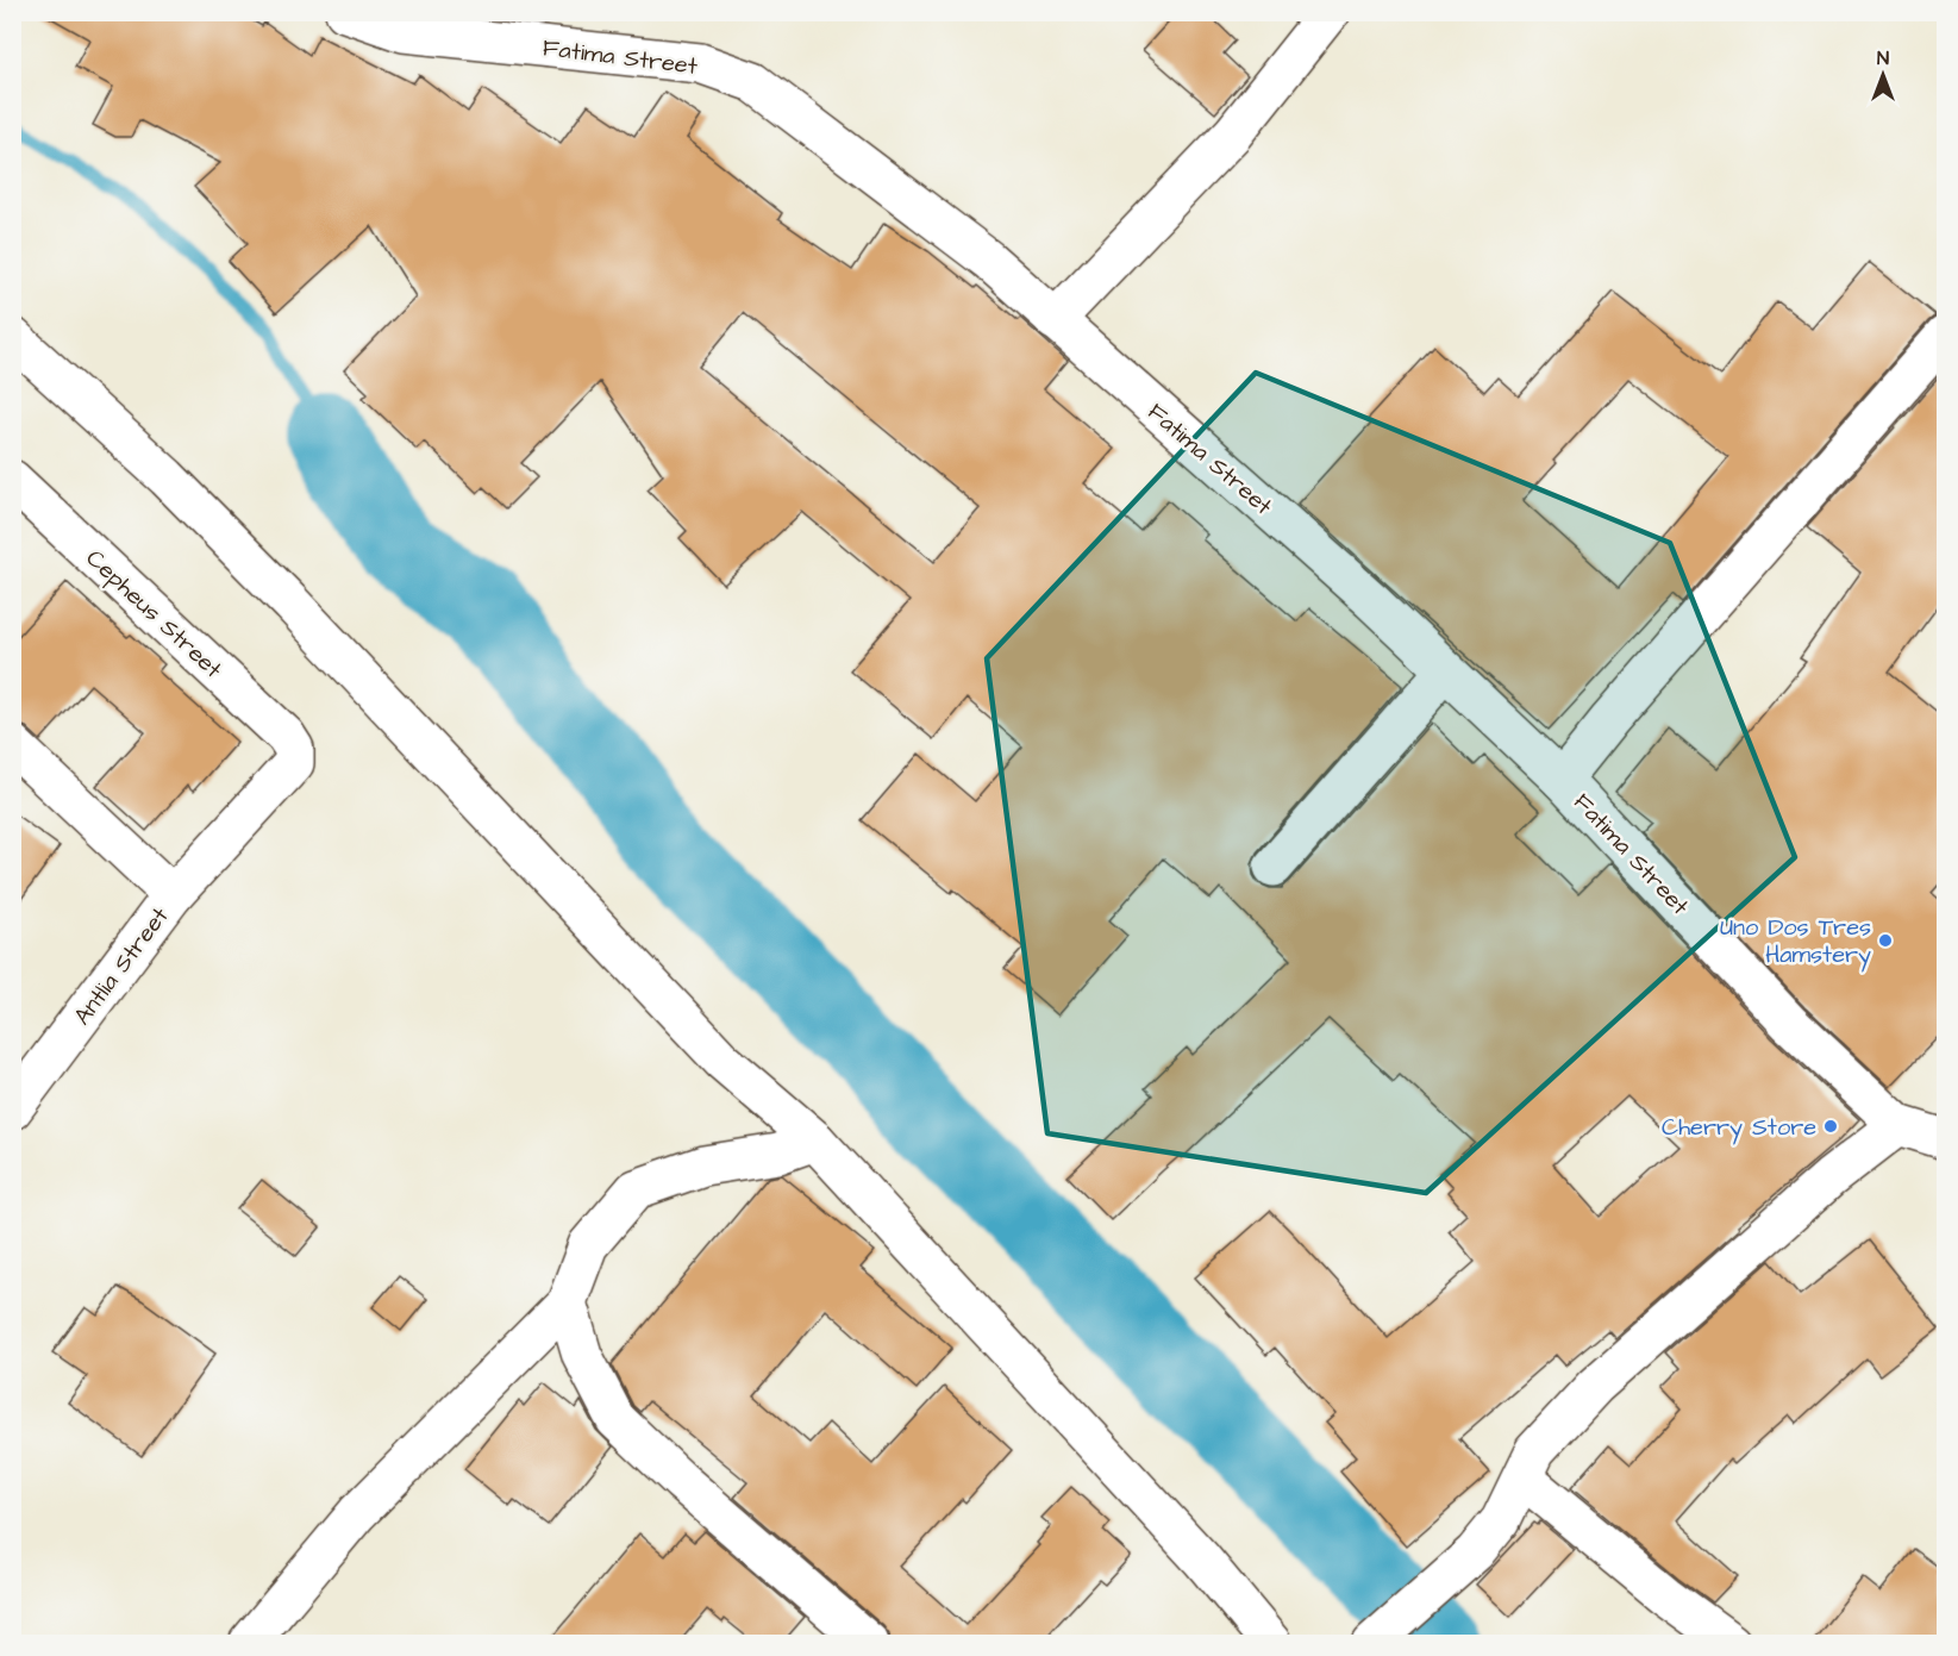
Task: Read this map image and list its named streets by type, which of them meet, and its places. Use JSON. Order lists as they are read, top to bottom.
{
  "streets": {
    "street": ["Fatima Street", "Cepheus Street", "Antlia Street"]
  },
  "crossings": [
    ["Cepheus Street", "Antlia Street"]
  ],
  "places": ["Uno Dos Tres Hamstery", "Cherry Store"],
  "north": "top"
}
